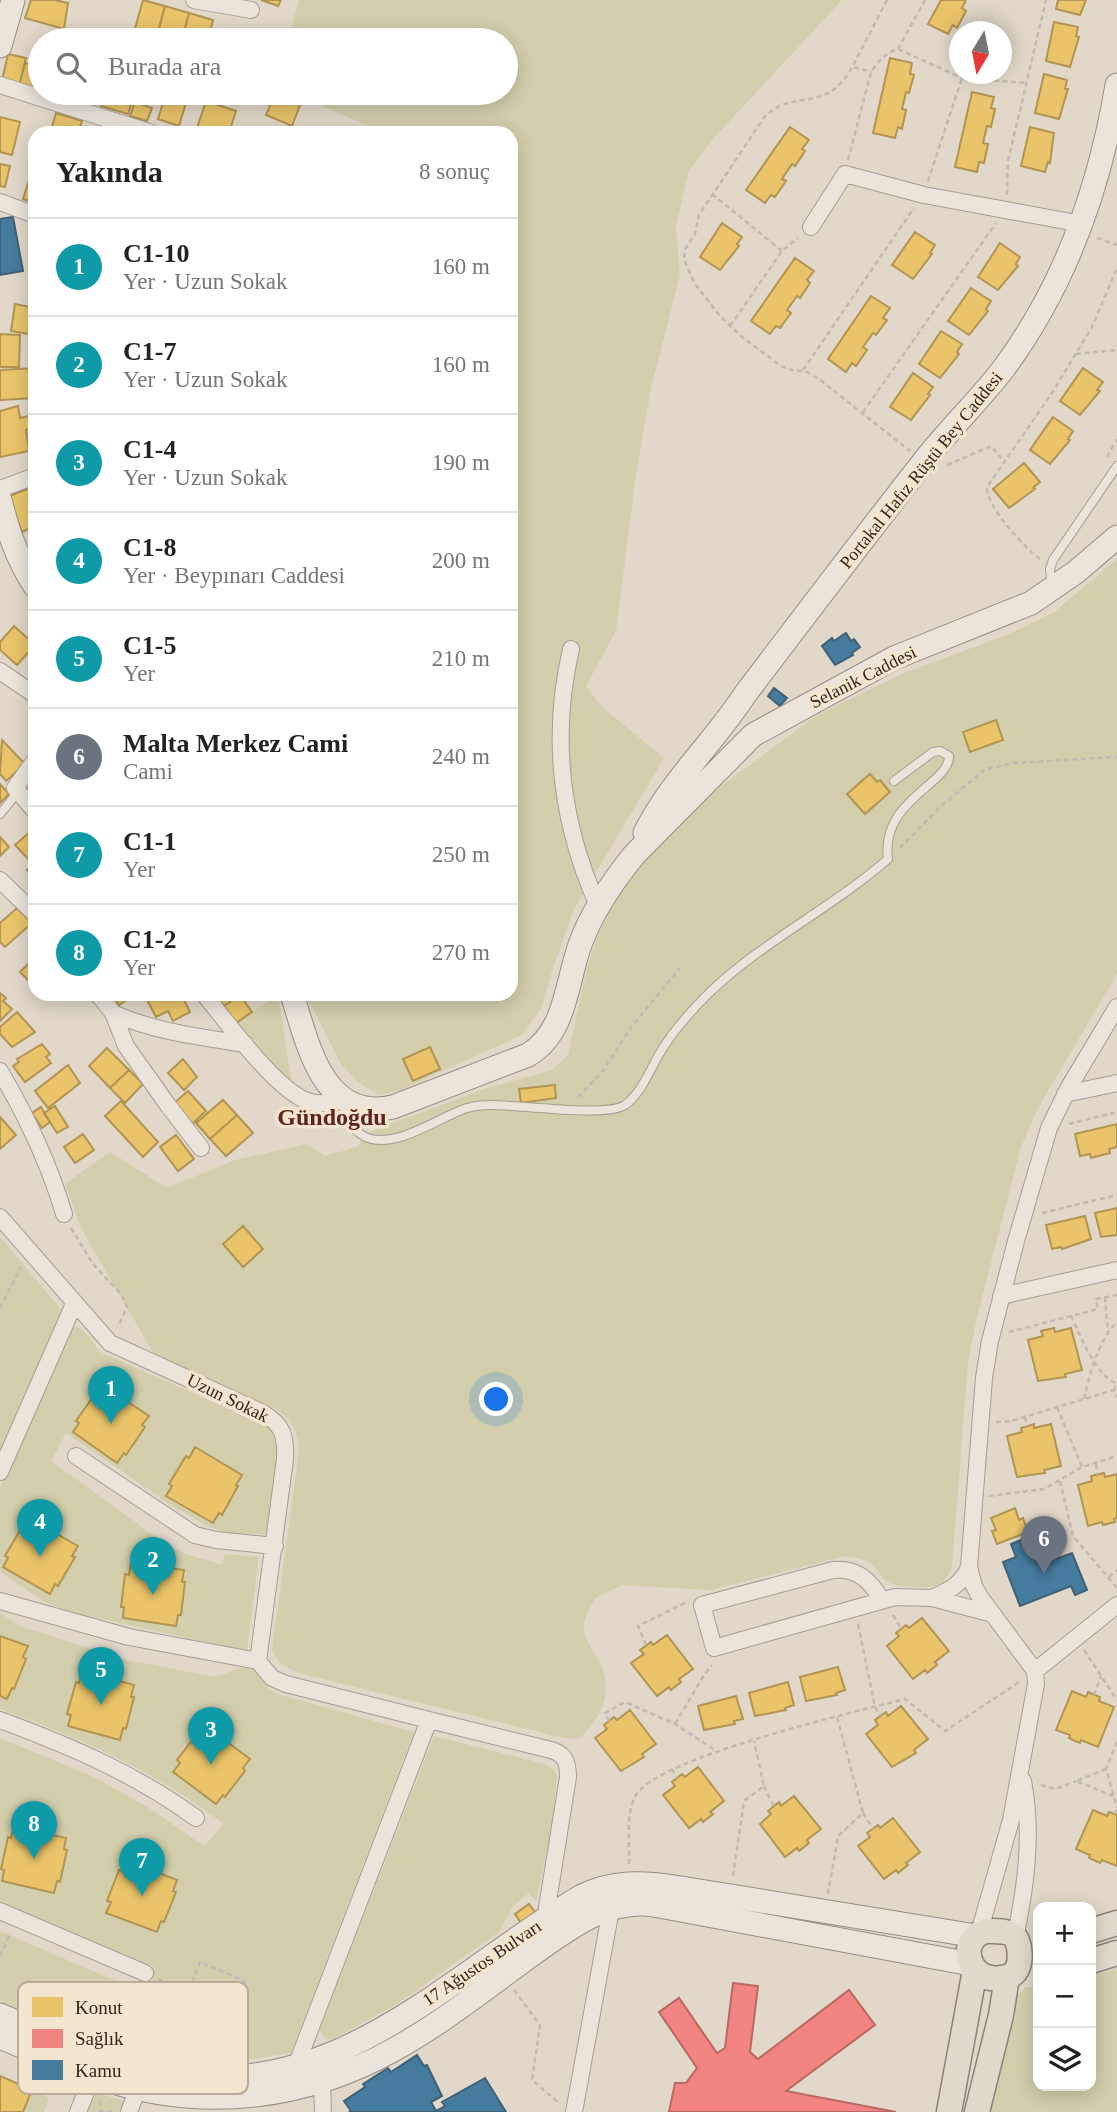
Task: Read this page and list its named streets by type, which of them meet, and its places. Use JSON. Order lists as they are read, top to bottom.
{
  "streets": {
    "main road": ["Portakal Hafız Rüştü Bey Caddesi", "Selanik Caddesi", "17 Ağustos Bulvarı"],
    "street": ["Uzun Sokak"]
  },
  "crossings": [
    ["Portakal Hafız Rüştü Bey Caddesi", "Selanik Caddesi"]
  ],
  "districts": ["Gündoğdu"],
  "legend": ["Konut", "Sağlık", "Kamu"],
  "north": "bottom",
  "page": {
    "search": "Burada ara",
    "heading": ["Yakında", "8 sonuç"],
    "list": [
      {
        "mark": "1",
        "name": "C1-10",
        "note": "Yer · Uzun Sokak",
        "value": "160 m"
      },
      {
        "mark": "2",
        "name": "C1-7",
        "note": "Yer · Uzun Sokak",
        "value": "160 m"
      },
      {
        "mark": "3",
        "name": "C1-4",
        "note": "Yer · Uzun Sokak",
        "value": "190 m"
      },
      {
        "mark": "4",
        "name": "C1-8",
        "note": "Yer · Beypınarı Caddesi",
        "value": "200 m"
      },
      {
        "mark": "5",
        "name": "C1-5",
        "note": "Yer",
        "value": "210 m"
      },
      {
        "mark": "6",
        "name": "Malta Merkez Cami",
        "note": "Cami",
        "value": "240 m"
      },
      {
        "mark": "7",
        "name": "C1-1",
        "note": "Yer",
        "value": "250 m"
      },
      {
        "mark": "8",
        "name": "C1-2",
        "note": "Yer",
        "value": "270 m"
      }
    ],
    "pins": [
      "1",
      "4",
      "6",
      "2",
      "5",
      "3",
      "8",
      "7"
    ],
    "map_buttons": ["+", "−"]
  }
}
